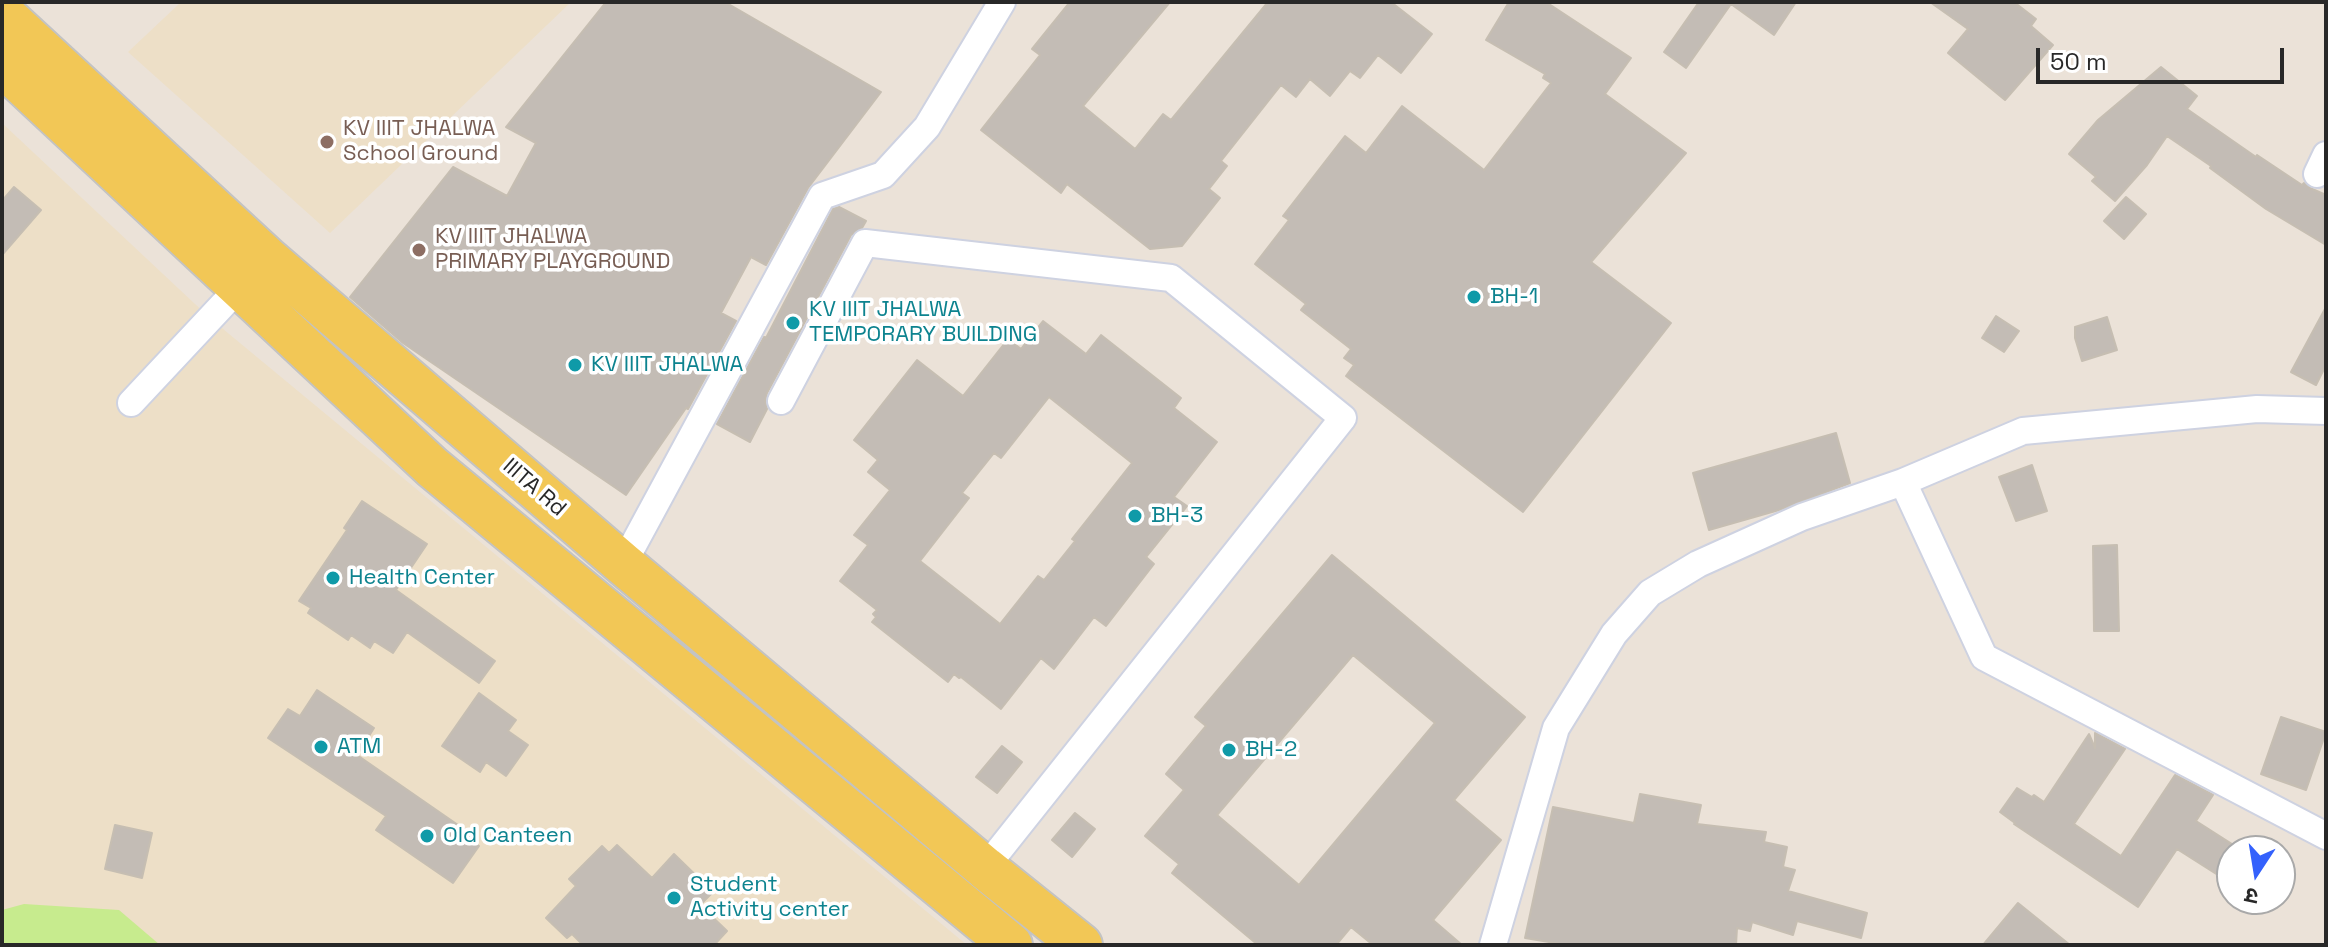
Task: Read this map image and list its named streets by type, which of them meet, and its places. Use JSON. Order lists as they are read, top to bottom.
{
  "streets": {
    "main road": ["IIITA Rd"]
  },
  "places": [
    "KV IIIT JHALWA School Ground",
    "KV IIIT JHALWA PRIMARY PLAYGROUND",
    "BH-1",
    "KV IIIT JHALWA TEMPORARY BUILDING",
    "KV IIIT JHALWA",
    "BH-3",
    "Health Center",
    "ATM",
    "BH-2",
    "Old Canteen",
    "Student Activity center"
  ],
  "scale_bar": "50 m",
  "north": "bottom"
}
